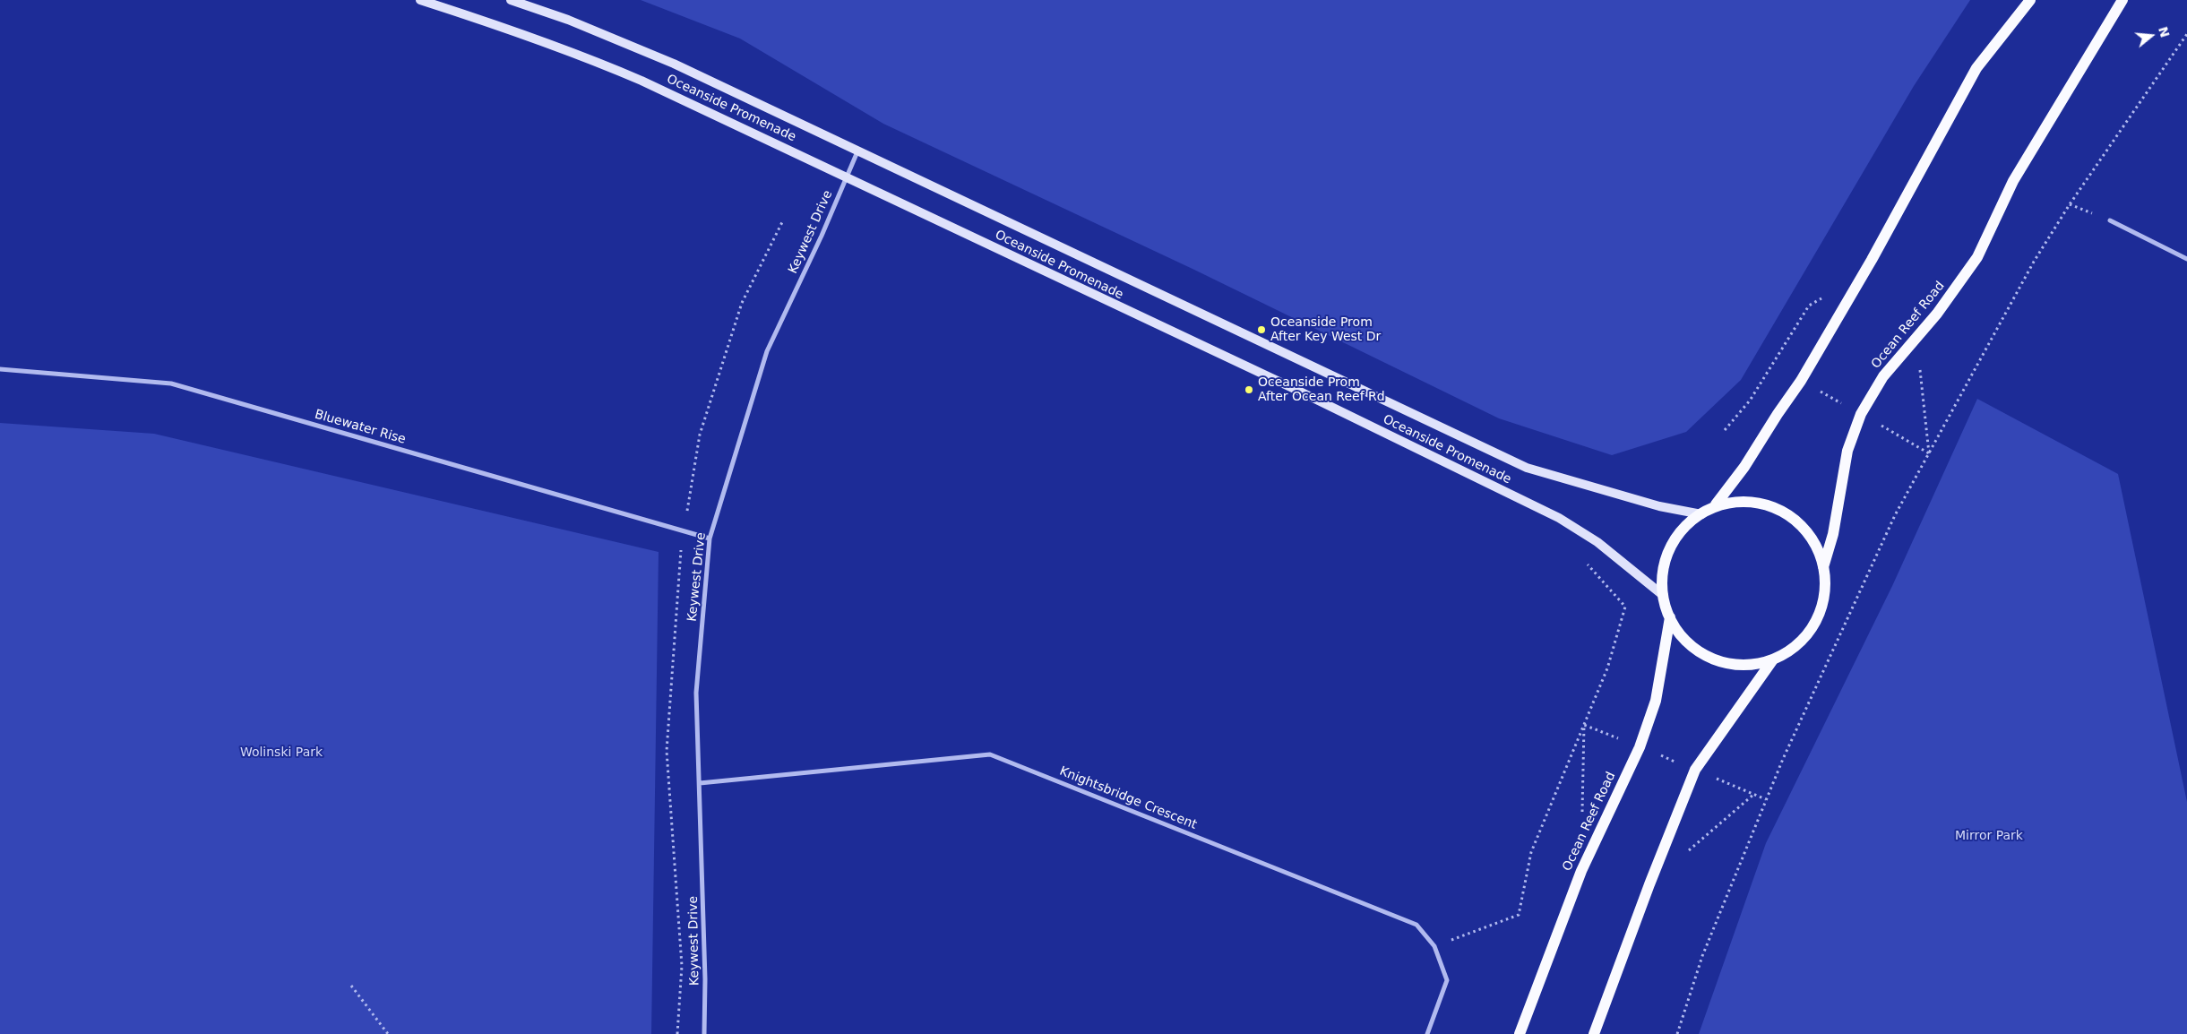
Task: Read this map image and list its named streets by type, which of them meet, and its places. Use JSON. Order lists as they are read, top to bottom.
{
  "streets": {
    "main road": ["Oceanside Promenade", "Ocean Reef Road"],
    "street": ["Keywest Drive", "Bluewater Rise", "Knightsbridge Crescent"]
  },
  "crossings": [
    ["Oceanside Promenade", "Keywest Drive"],
    ["Keywest Drive", "Bluewater Rise"],
    ["Keywest Drive", "Knightsbridge Crescent"]
  ],
  "parks": ["Wolinski Park", "Mirror Park"],
  "places": ["Oceanside Prom After Key West Dr", "Oceanside Prom After Ocean Reef Rd"],
  "north": "right"
}
